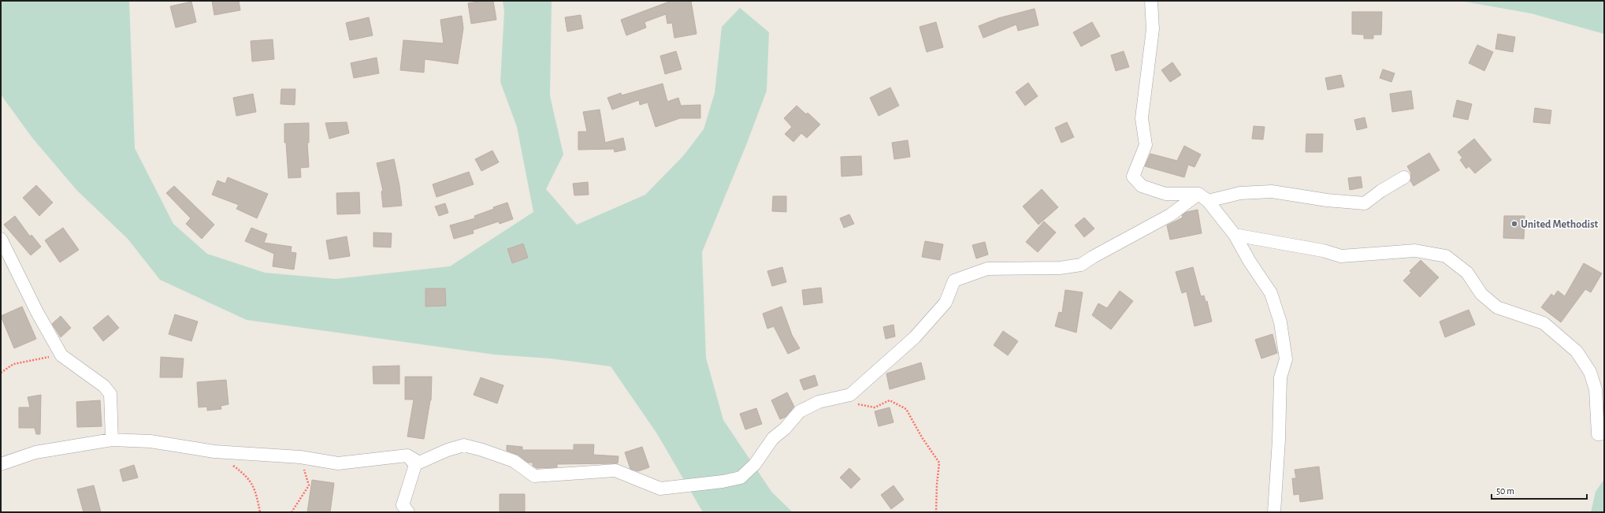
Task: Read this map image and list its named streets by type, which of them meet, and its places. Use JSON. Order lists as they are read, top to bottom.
{
  "places": ["United Methodist"],
  "scale_bar": "50 m"
}
